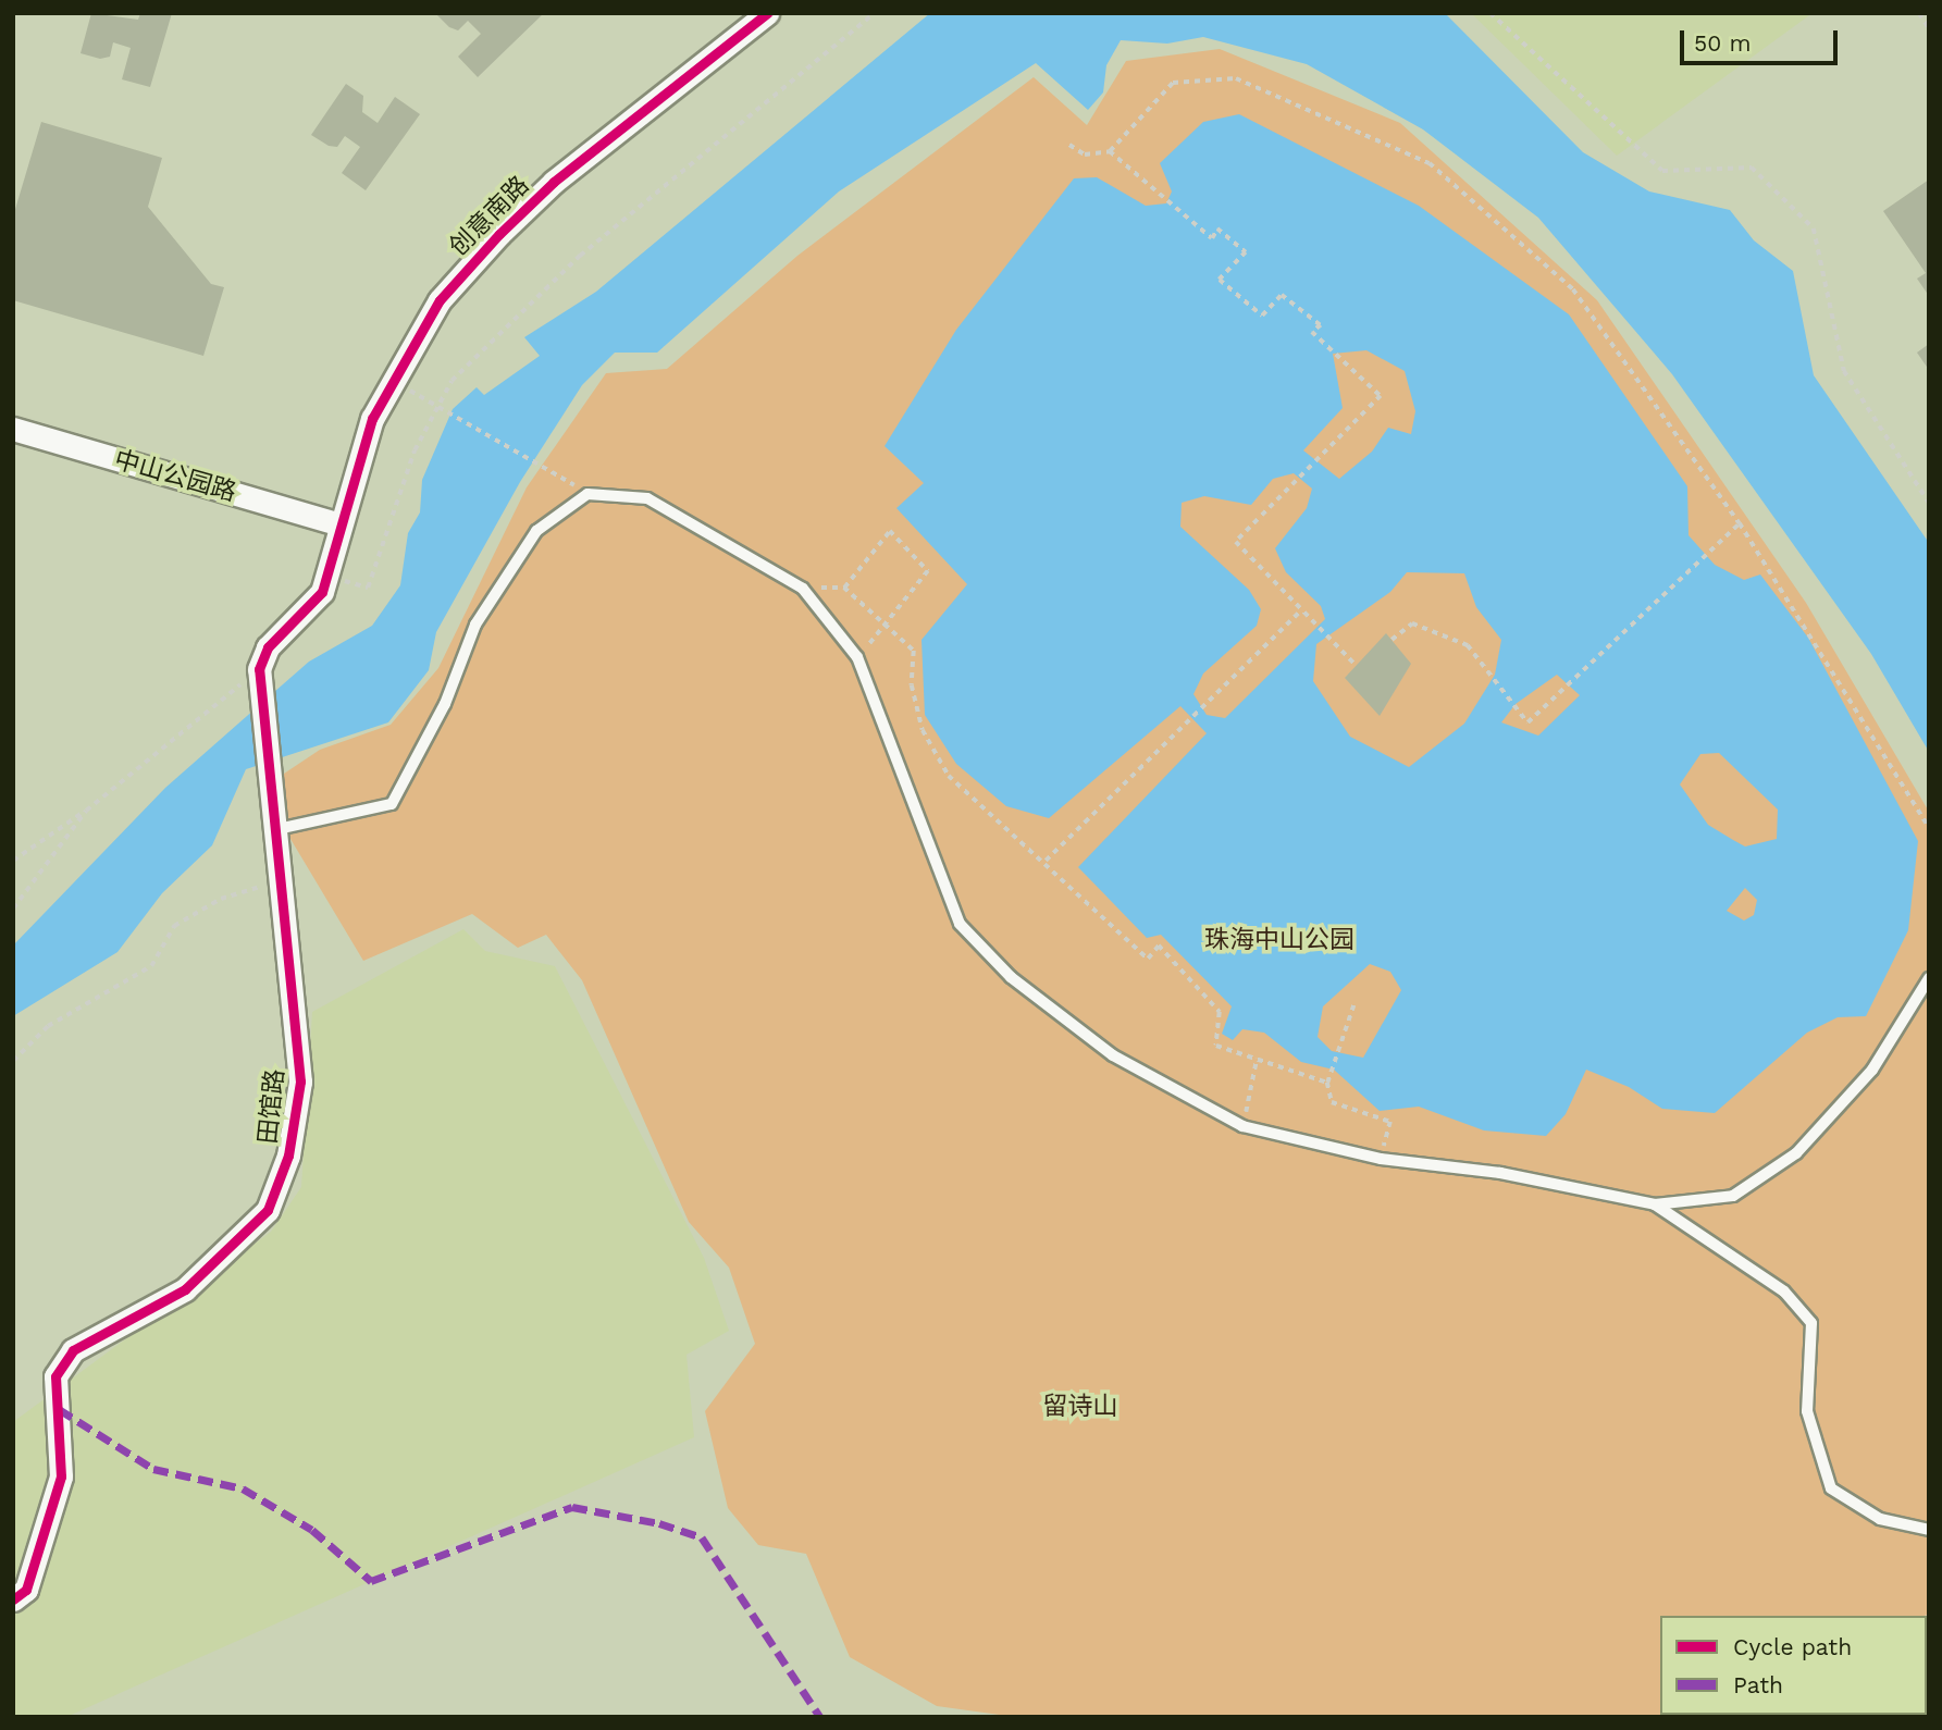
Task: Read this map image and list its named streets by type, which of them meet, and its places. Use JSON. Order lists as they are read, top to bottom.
{
  "streets": {
    "street": ["创意南路", "中山公园路", "田馆路"]
  },
  "crossings": [
    ["创意南路", "中山公园路"]
  ],
  "parks": ["珠海中山公园", "留诗山"],
  "legend": ["Cycle path", "Path"],
  "scale_bar": "50 m"
}
